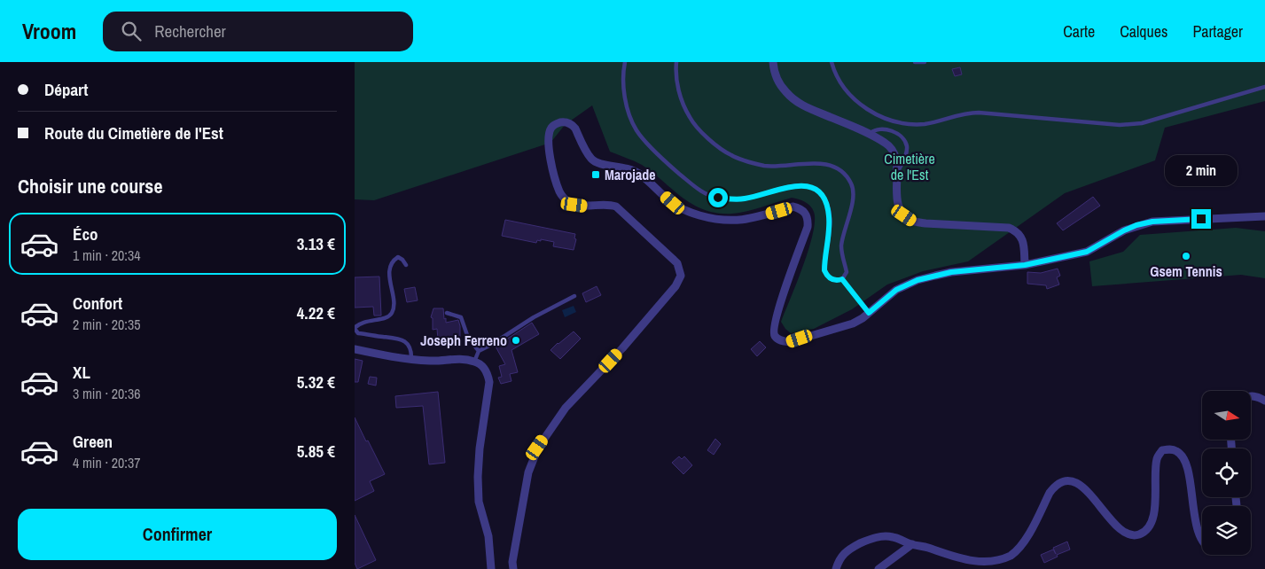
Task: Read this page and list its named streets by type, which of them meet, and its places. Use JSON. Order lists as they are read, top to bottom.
{
  "parks": ["Cimetière de l'Est"],
  "places": {
    "transit": ["Marojade"],
    "other": ["Gsem Tennis", "Joseph Ferreno"]
  },
  "north": "right",
  "page": {
    "header": "Vroom",
    "search": "Rechercher",
    "nav": ["Carte", "Calques", "Partager"],
    "banner": ["Départ", "Route du Cimetière de l'Est"],
    "bubble": "2 min",
    "heading": "Choisir une course",
    "list": [
      {
        "name": "Éco",
        "note": "1 min · 20:34",
        "value": "3.13 €"
      },
      {
        "name": "Confort",
        "note": "2 min · 20:35",
        "value": "4.22 €"
      },
      {
        "name": "XL",
        "note": "3 min · 20:36",
        "value": "5.32 €"
      },
      {
        "name": "Green",
        "note": "4 min · 20:37",
        "value": "5.85 €"
      }
    ],
    "buttons": "Confirmer"
  }
}
